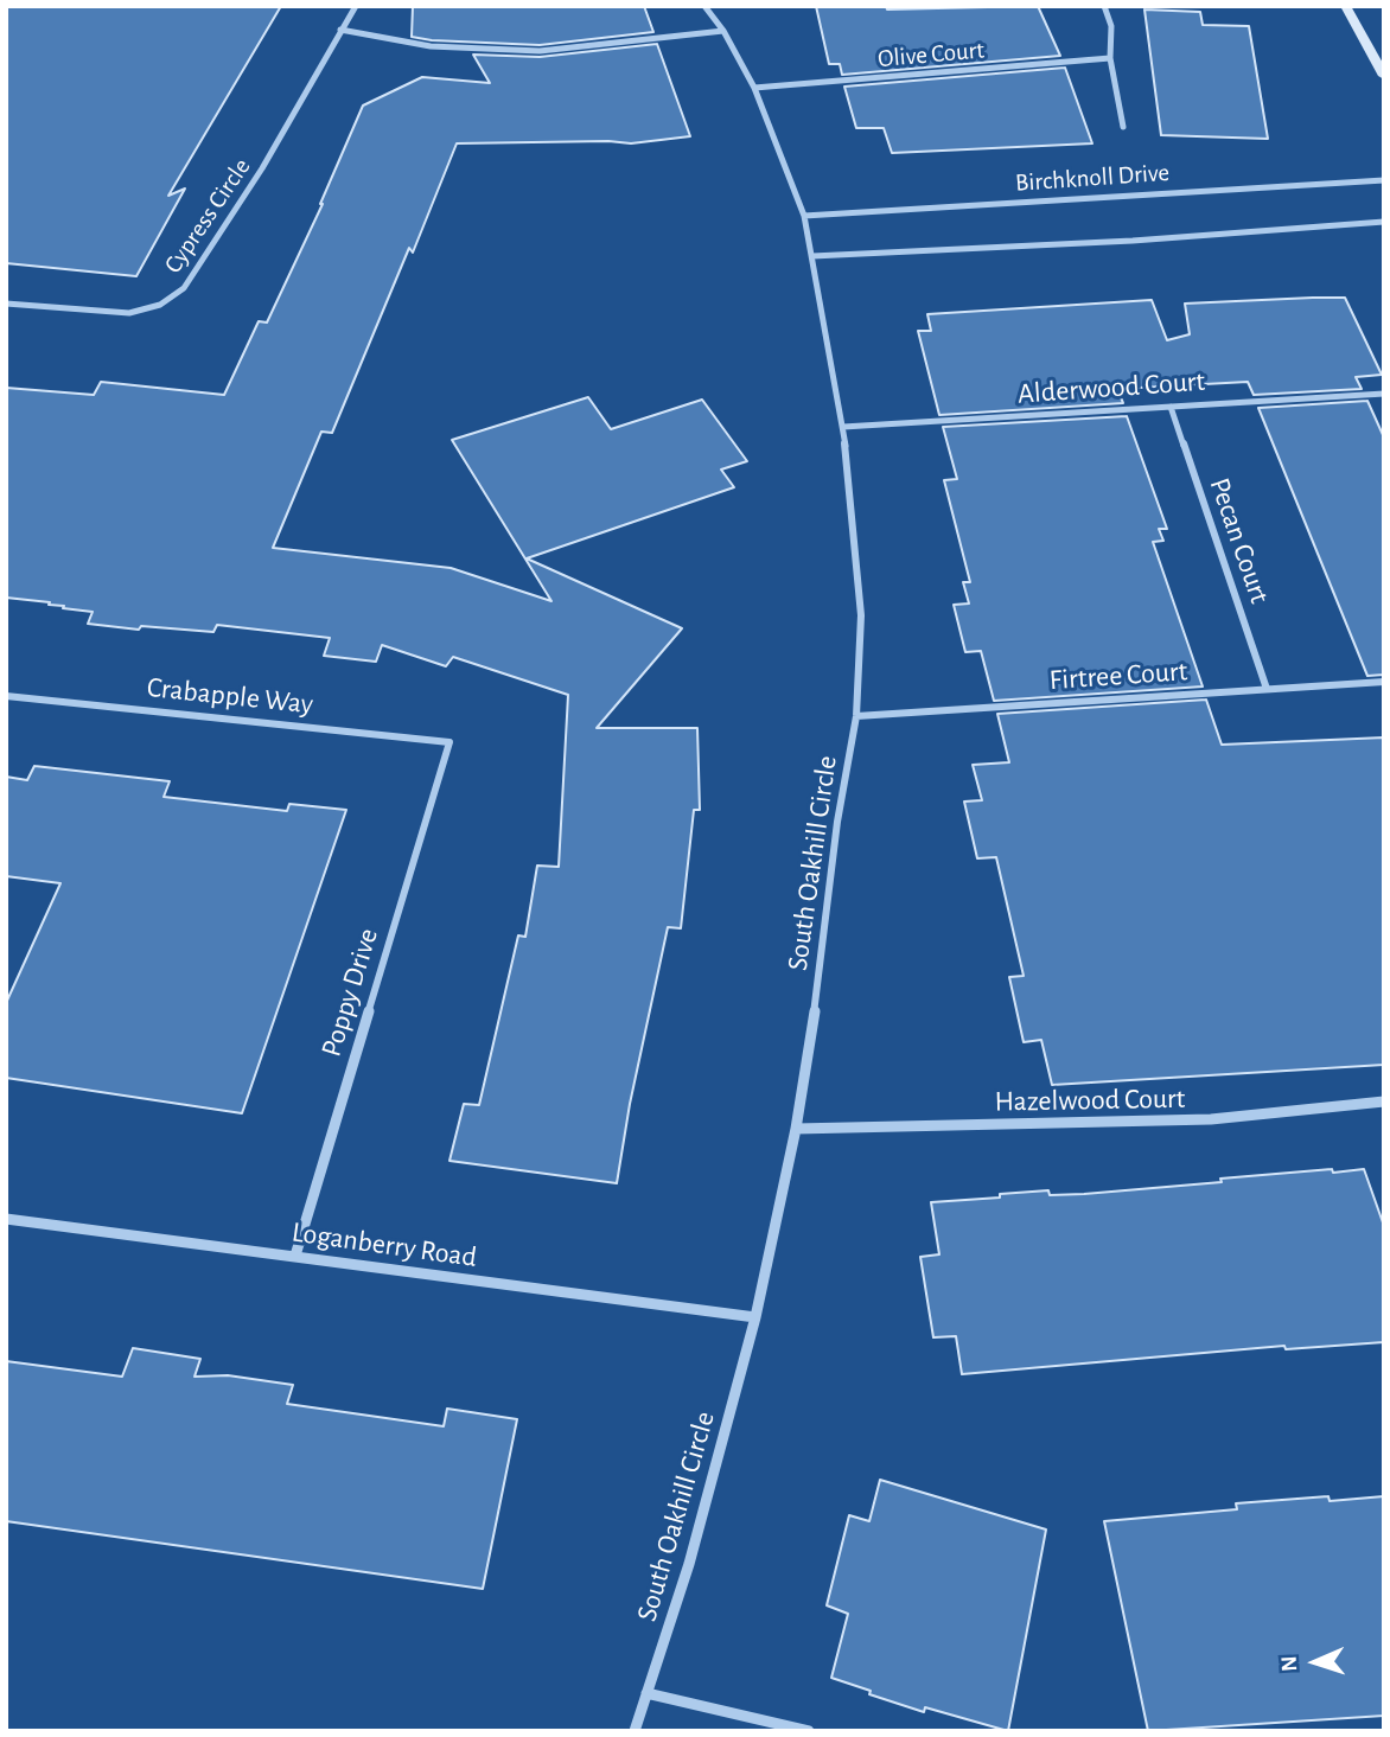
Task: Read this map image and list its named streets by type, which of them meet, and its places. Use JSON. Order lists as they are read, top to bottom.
{
  "streets": {
    "street": [
      "Olive Court",
      "Birchknoll Drive",
      "Cypress Circle",
      "Alderwood Court",
      "Pecan Court",
      "Firtree Court",
      "Crabapple Way",
      "South Oakhill Circle",
      "Poppy Drive",
      "Hazelwood Court",
      "Loganberry Road"
    ]
  },
  "crossings": [
    ["Olive Court", "South Oakhill Circle"],
    ["Birchknoll Drive", "South Oakhill Circle"],
    ["Alderwood Court", "Pecan Court"],
    ["Alderwood Court", "South Oakhill Circle"],
    ["Pecan Court", "Firtree Court"],
    ["Firtree Court", "South Oakhill Circle"],
    ["Crabapple Way", "Poppy Drive"],
    ["South Oakhill Circle", "Hazelwood Court"],
    ["South Oakhill Circle", "Loganberry Road"],
    ["Poppy Drive", "Loganberry Road"]
  ],
  "north": "left"
}
